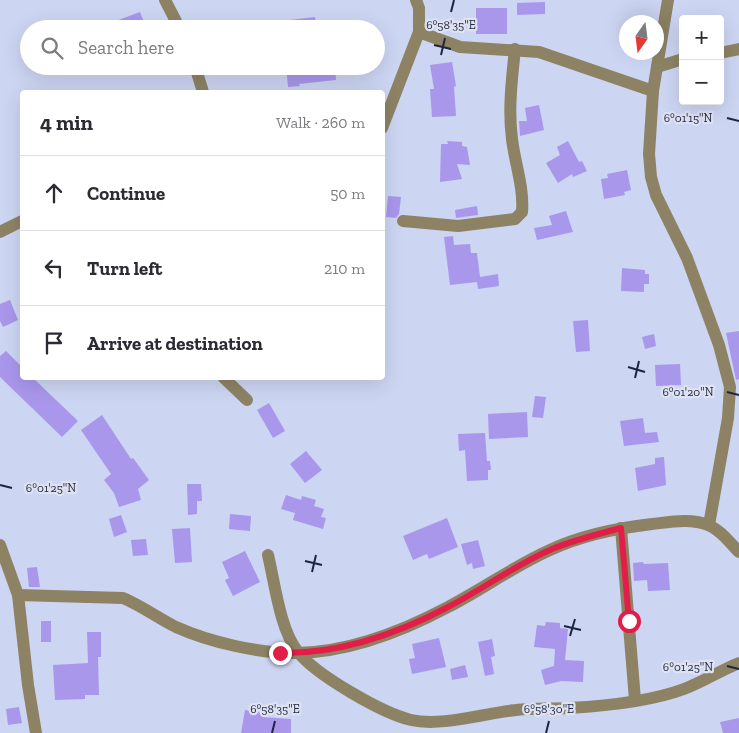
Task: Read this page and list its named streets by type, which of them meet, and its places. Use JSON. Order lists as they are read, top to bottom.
{
  "north": "bottom",
  "page": {
    "map_buttons": ["+", "−"],
    "search": "Search here",
    "heading": ["4 min", "Walk · 260 m"],
    "list": [
      ["Continue", "50 m"],
      ["Turn left", "210 m"],
      "Arrive at destination"
    ]
  },
  "coordinates": [
    "6°58'35\"E",
    "6°01'15\"N",
    "6°01'20\"N",
    "6°01'25\"N",
    "6°58'30\"E"
  ]
}
